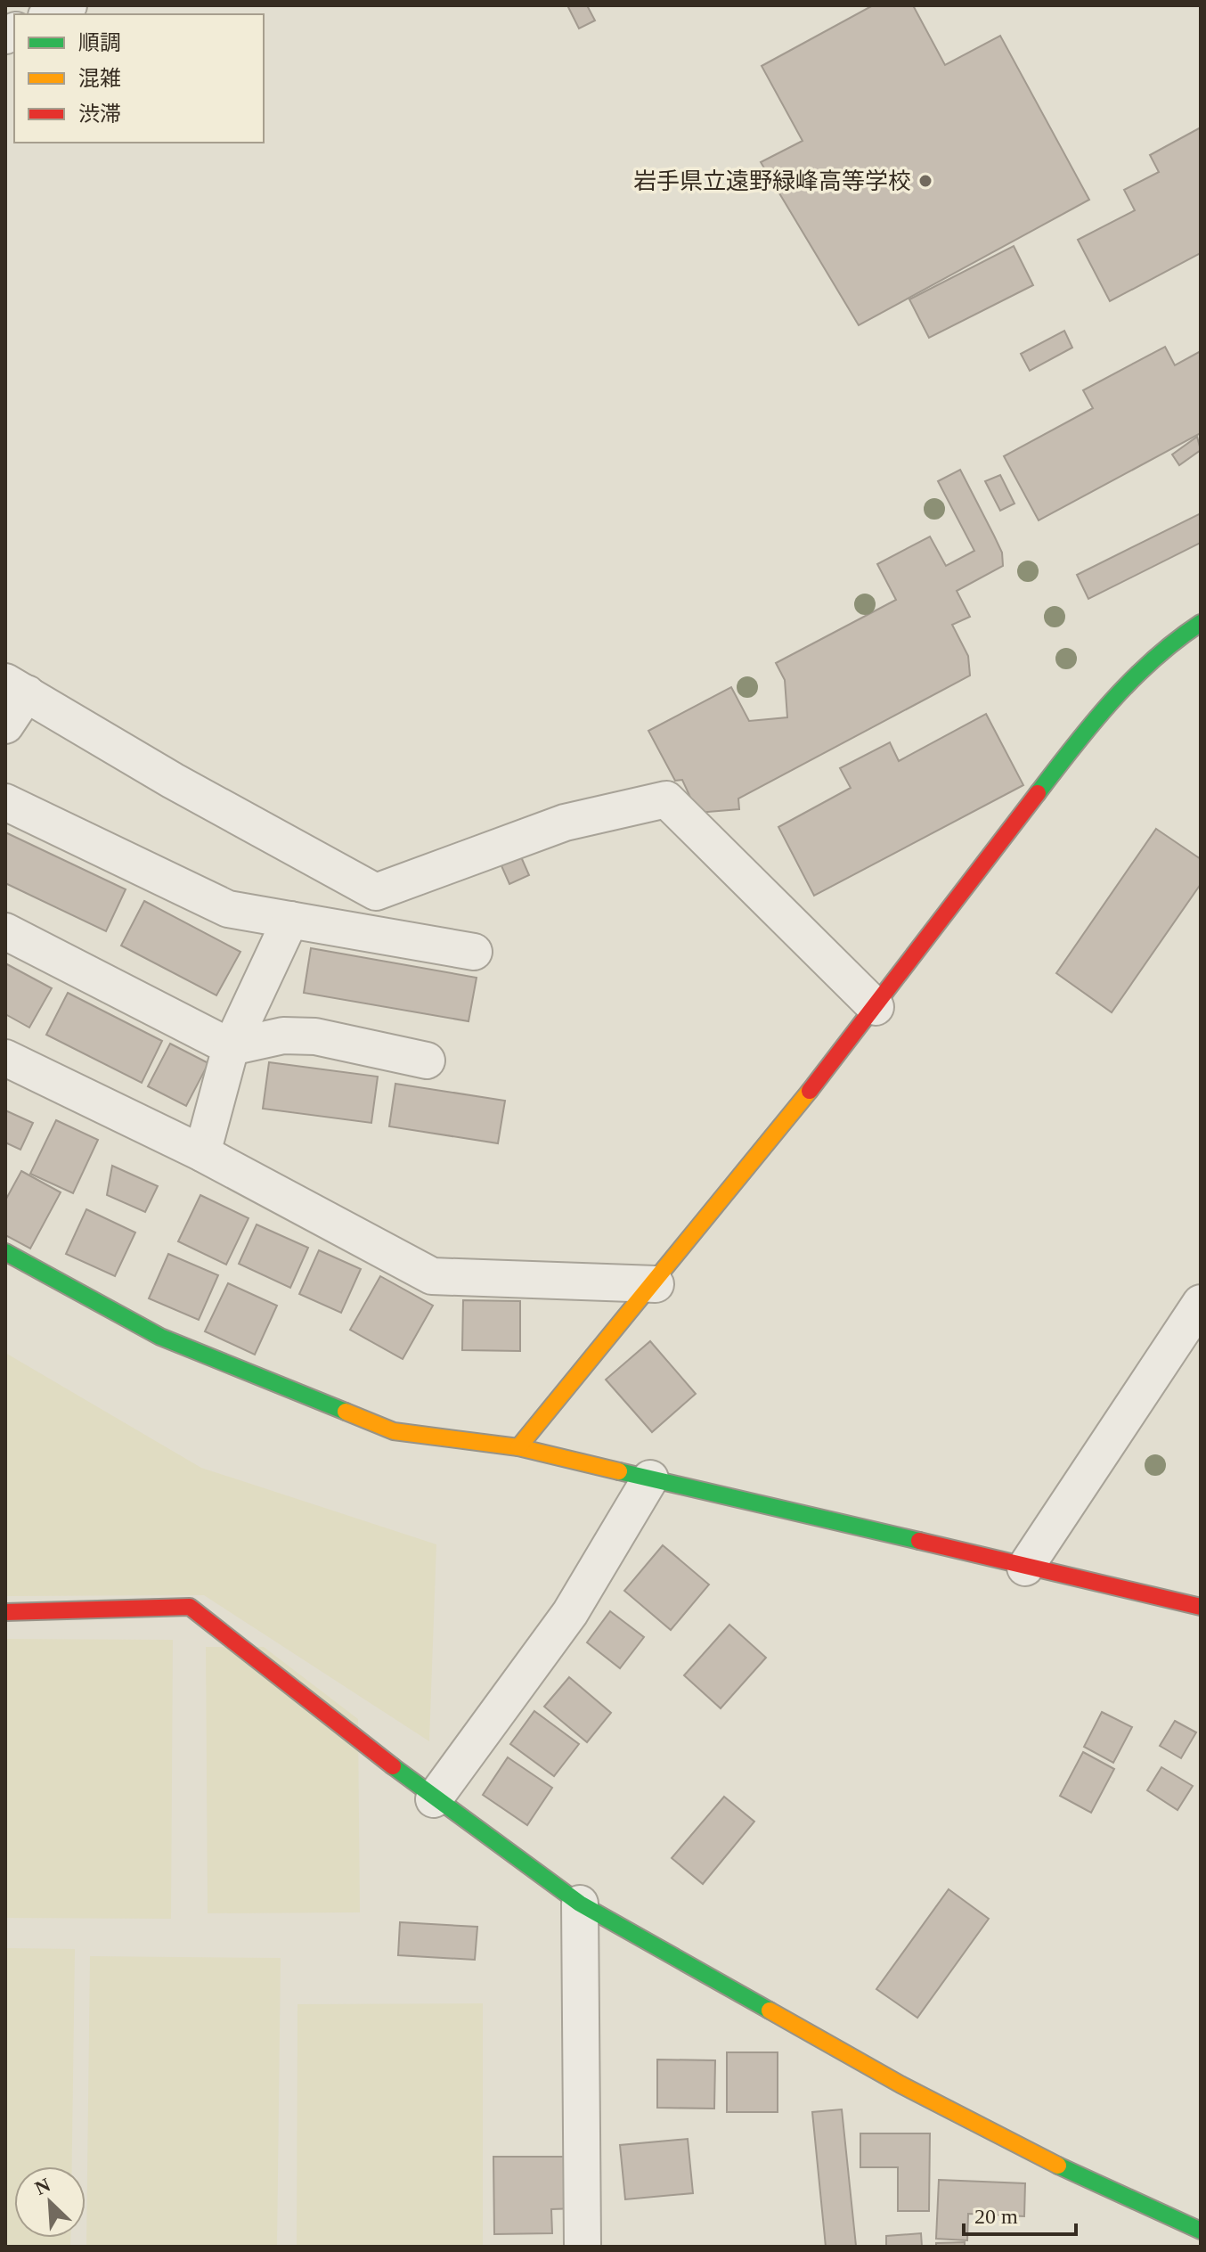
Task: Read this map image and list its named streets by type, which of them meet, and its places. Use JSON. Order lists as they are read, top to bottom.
{
  "places": ["岩手県立遠野緑峰高等学校"],
  "legend": ["順調", "混雑", "渋滞"],
  "scale_bar": "20 m",
  "north": "top left"
}
